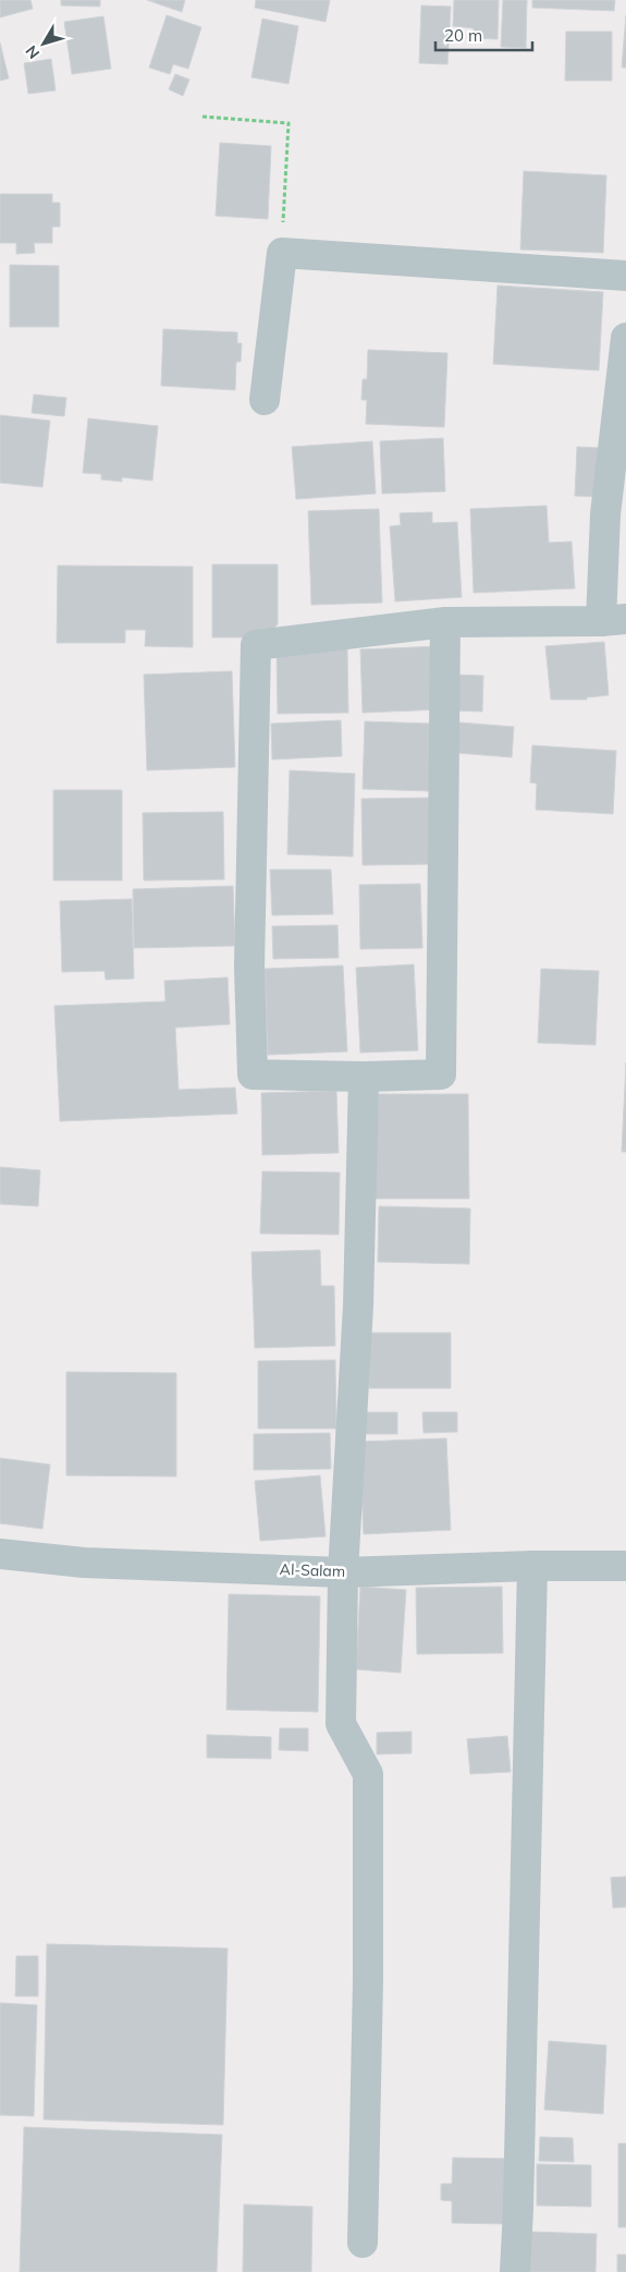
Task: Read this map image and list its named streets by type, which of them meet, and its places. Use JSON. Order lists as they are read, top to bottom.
{
  "streets": {
    "street": ["Al-Salam"]
  },
  "scale_bar": "20 m",
  "north": "bottom left"
}
